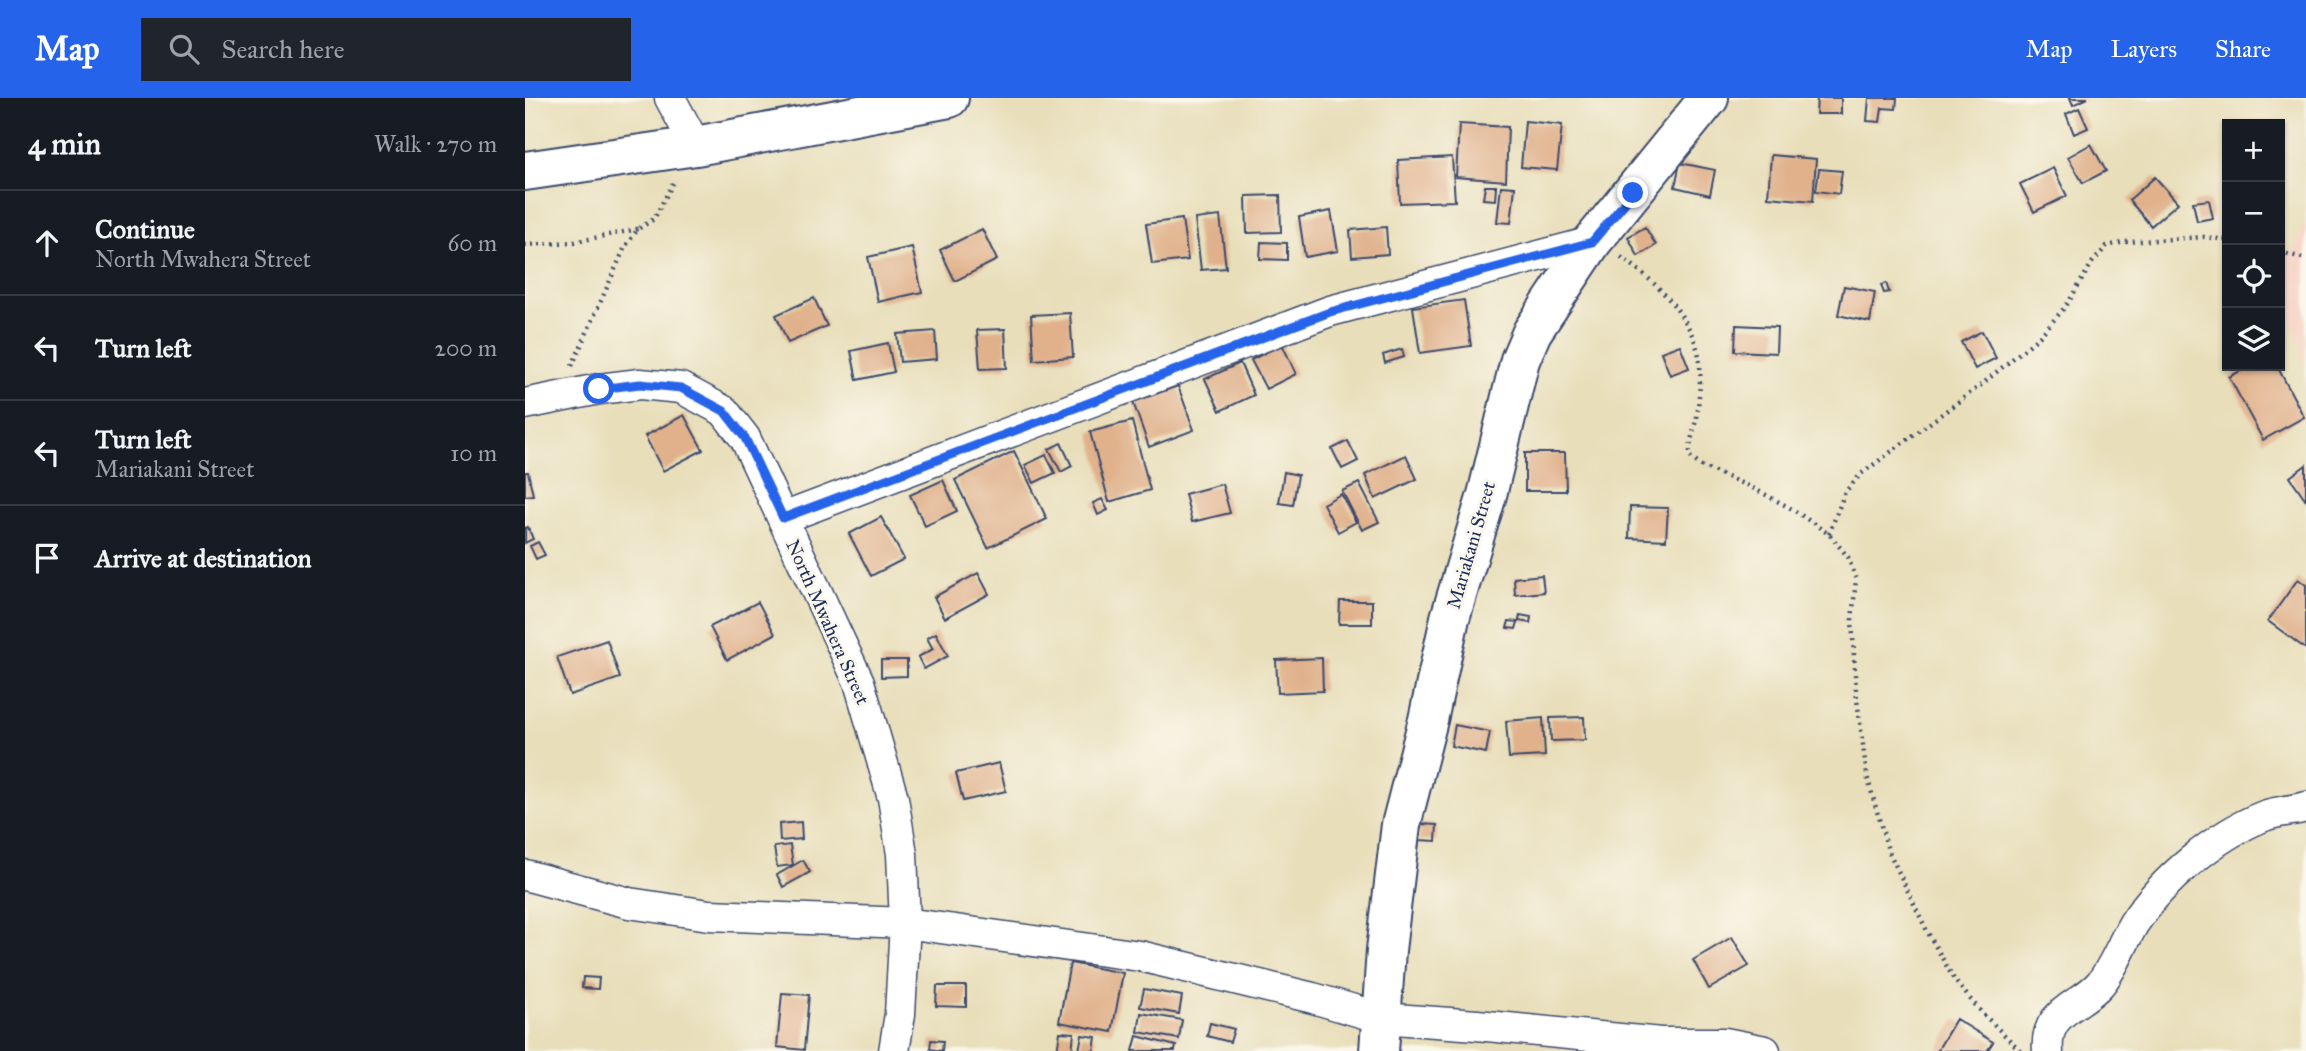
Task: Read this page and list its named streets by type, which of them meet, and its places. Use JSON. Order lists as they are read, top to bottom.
{
  "streets": {
    "main road": ["Mariakani Street"],
    "street": ["North Mwahera Street"]
  },
  "page": {
    "header": "Map",
    "search": "Search here",
    "nav": ["Map", "Layers", "Share"],
    "heading": ["4 min", "Walk · 270 m"],
    "map_buttons": ["+", "−"],
    "list": [
      ["Continue", "North Mwahera Street", "60 m"],
      ["Turn left", "200 m"],
      ["Turn left", "Mariakani Street", "10 m"],
      "Arrive at destination"
    ]
  }
}
